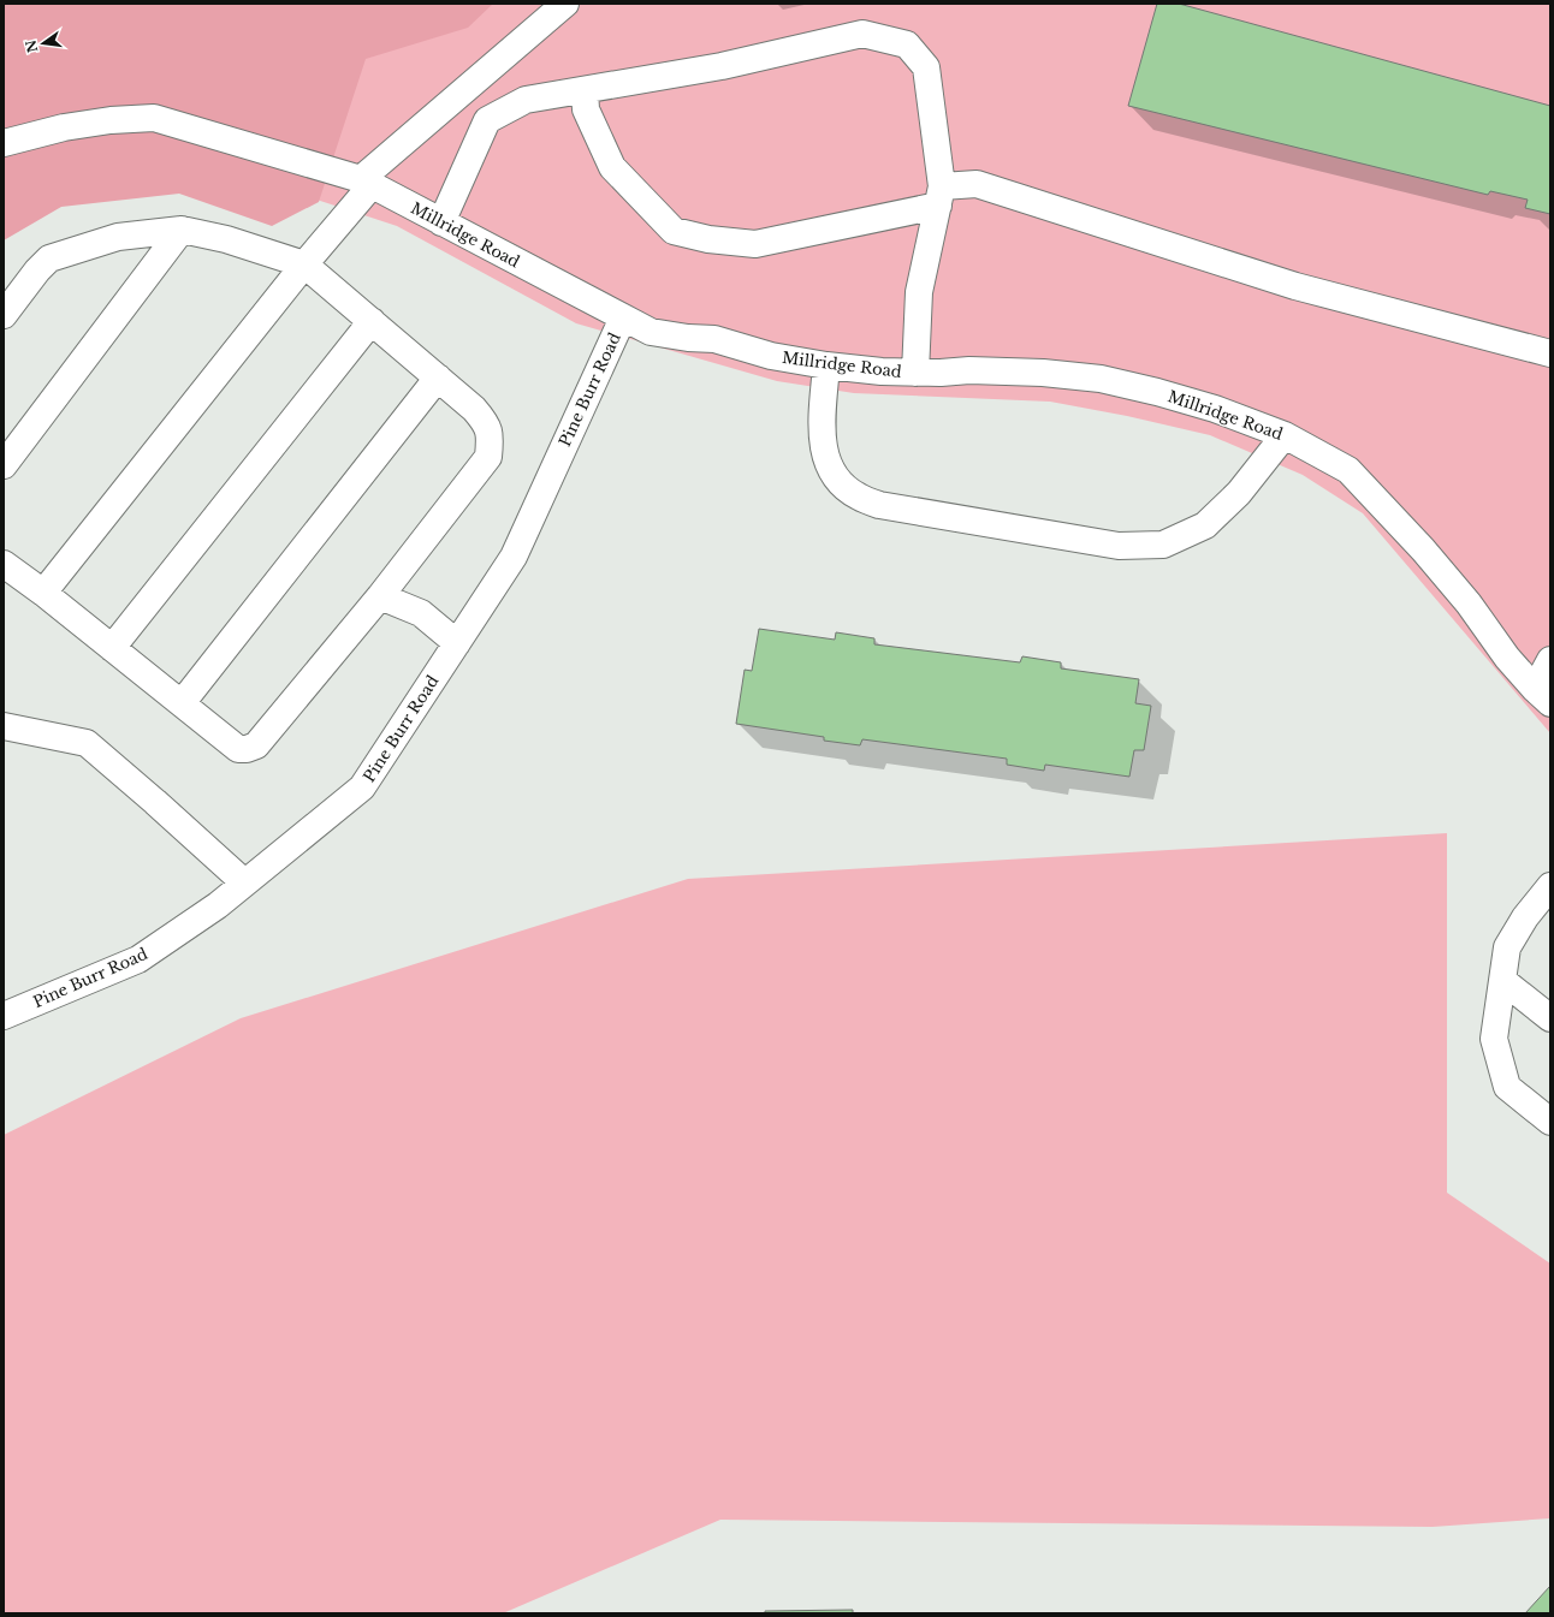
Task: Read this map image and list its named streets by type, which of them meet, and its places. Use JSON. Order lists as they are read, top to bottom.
{
  "streets": {
    "street": ["Millridge Road", "Pine Burr Road"]
  },
  "crossings": [
    ["Millridge Road", "Pine Burr Road"]
  ],
  "north": "left"
}
